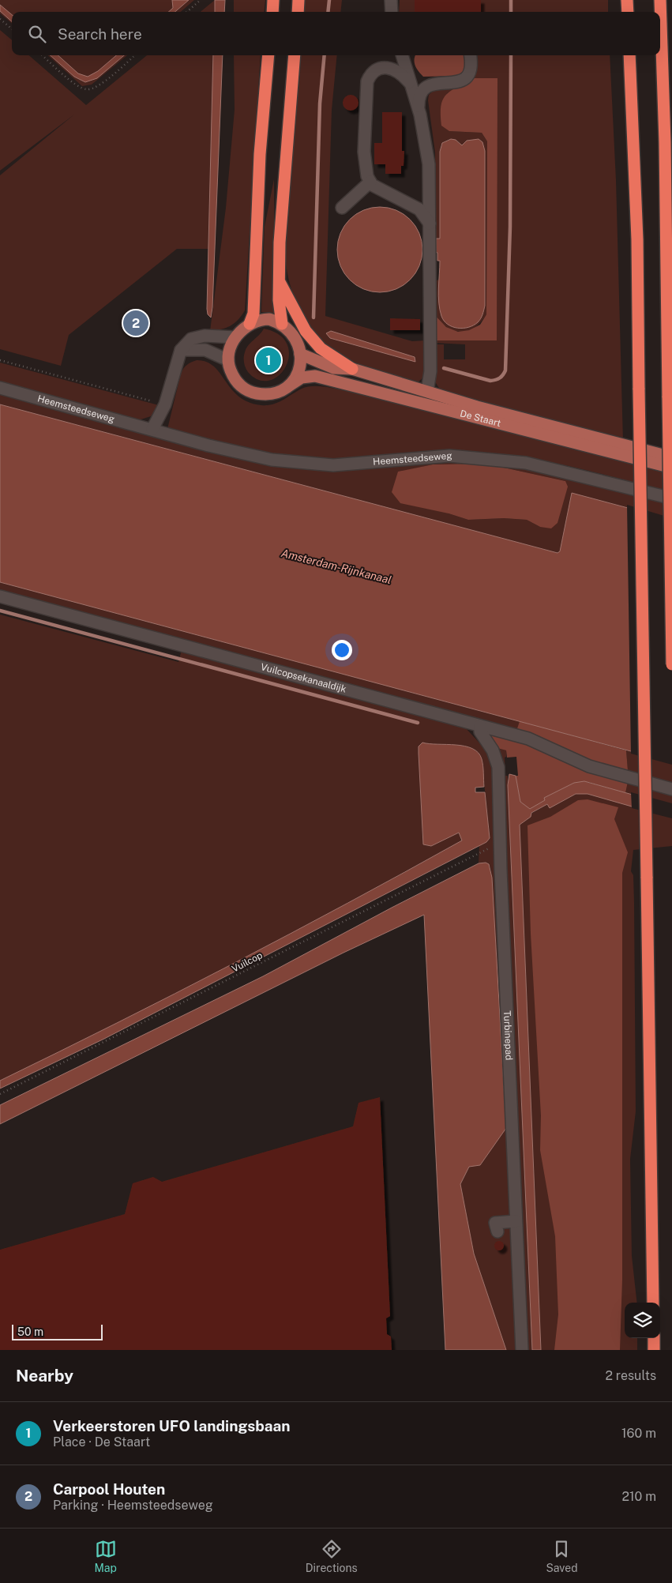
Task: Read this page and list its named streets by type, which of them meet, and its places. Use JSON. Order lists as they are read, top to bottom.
{
  "streets": {
    "main road": ["De Staart"],
    "street": ["Heemsteedseweg", "Vuilcopsekanaaldijk", "Turbinepad"],
    "path": ["Vuilcop"]
  },
  "crossings": [
    ["Vuilcopsekanaaldijk", "Turbinepad"],
    ["Vuilcop", "Turbinepad"]
  ],
  "water": ["Amsterdam-Rijnkanaal"],
  "scale_bar": "50 m",
  "page": {
    "search": "Search here",
    "pins": ["2", "1"],
    "scale": "50 m",
    "heading": ["Nearby", "2 results"],
    "list": [
      {
        "mark": "1",
        "name": "Verkeerstoren UFO landingsbaan",
        "note": "Place · De Staart",
        "value": "160 m"
      },
      {
        "mark": "2",
        "name": "Carpool Houten",
        "note": "Parking · Heemsteedseweg",
        "value": "210 m"
      }
    ],
    "nav": ["Map", "Directions", "Saved"]
  }
}
